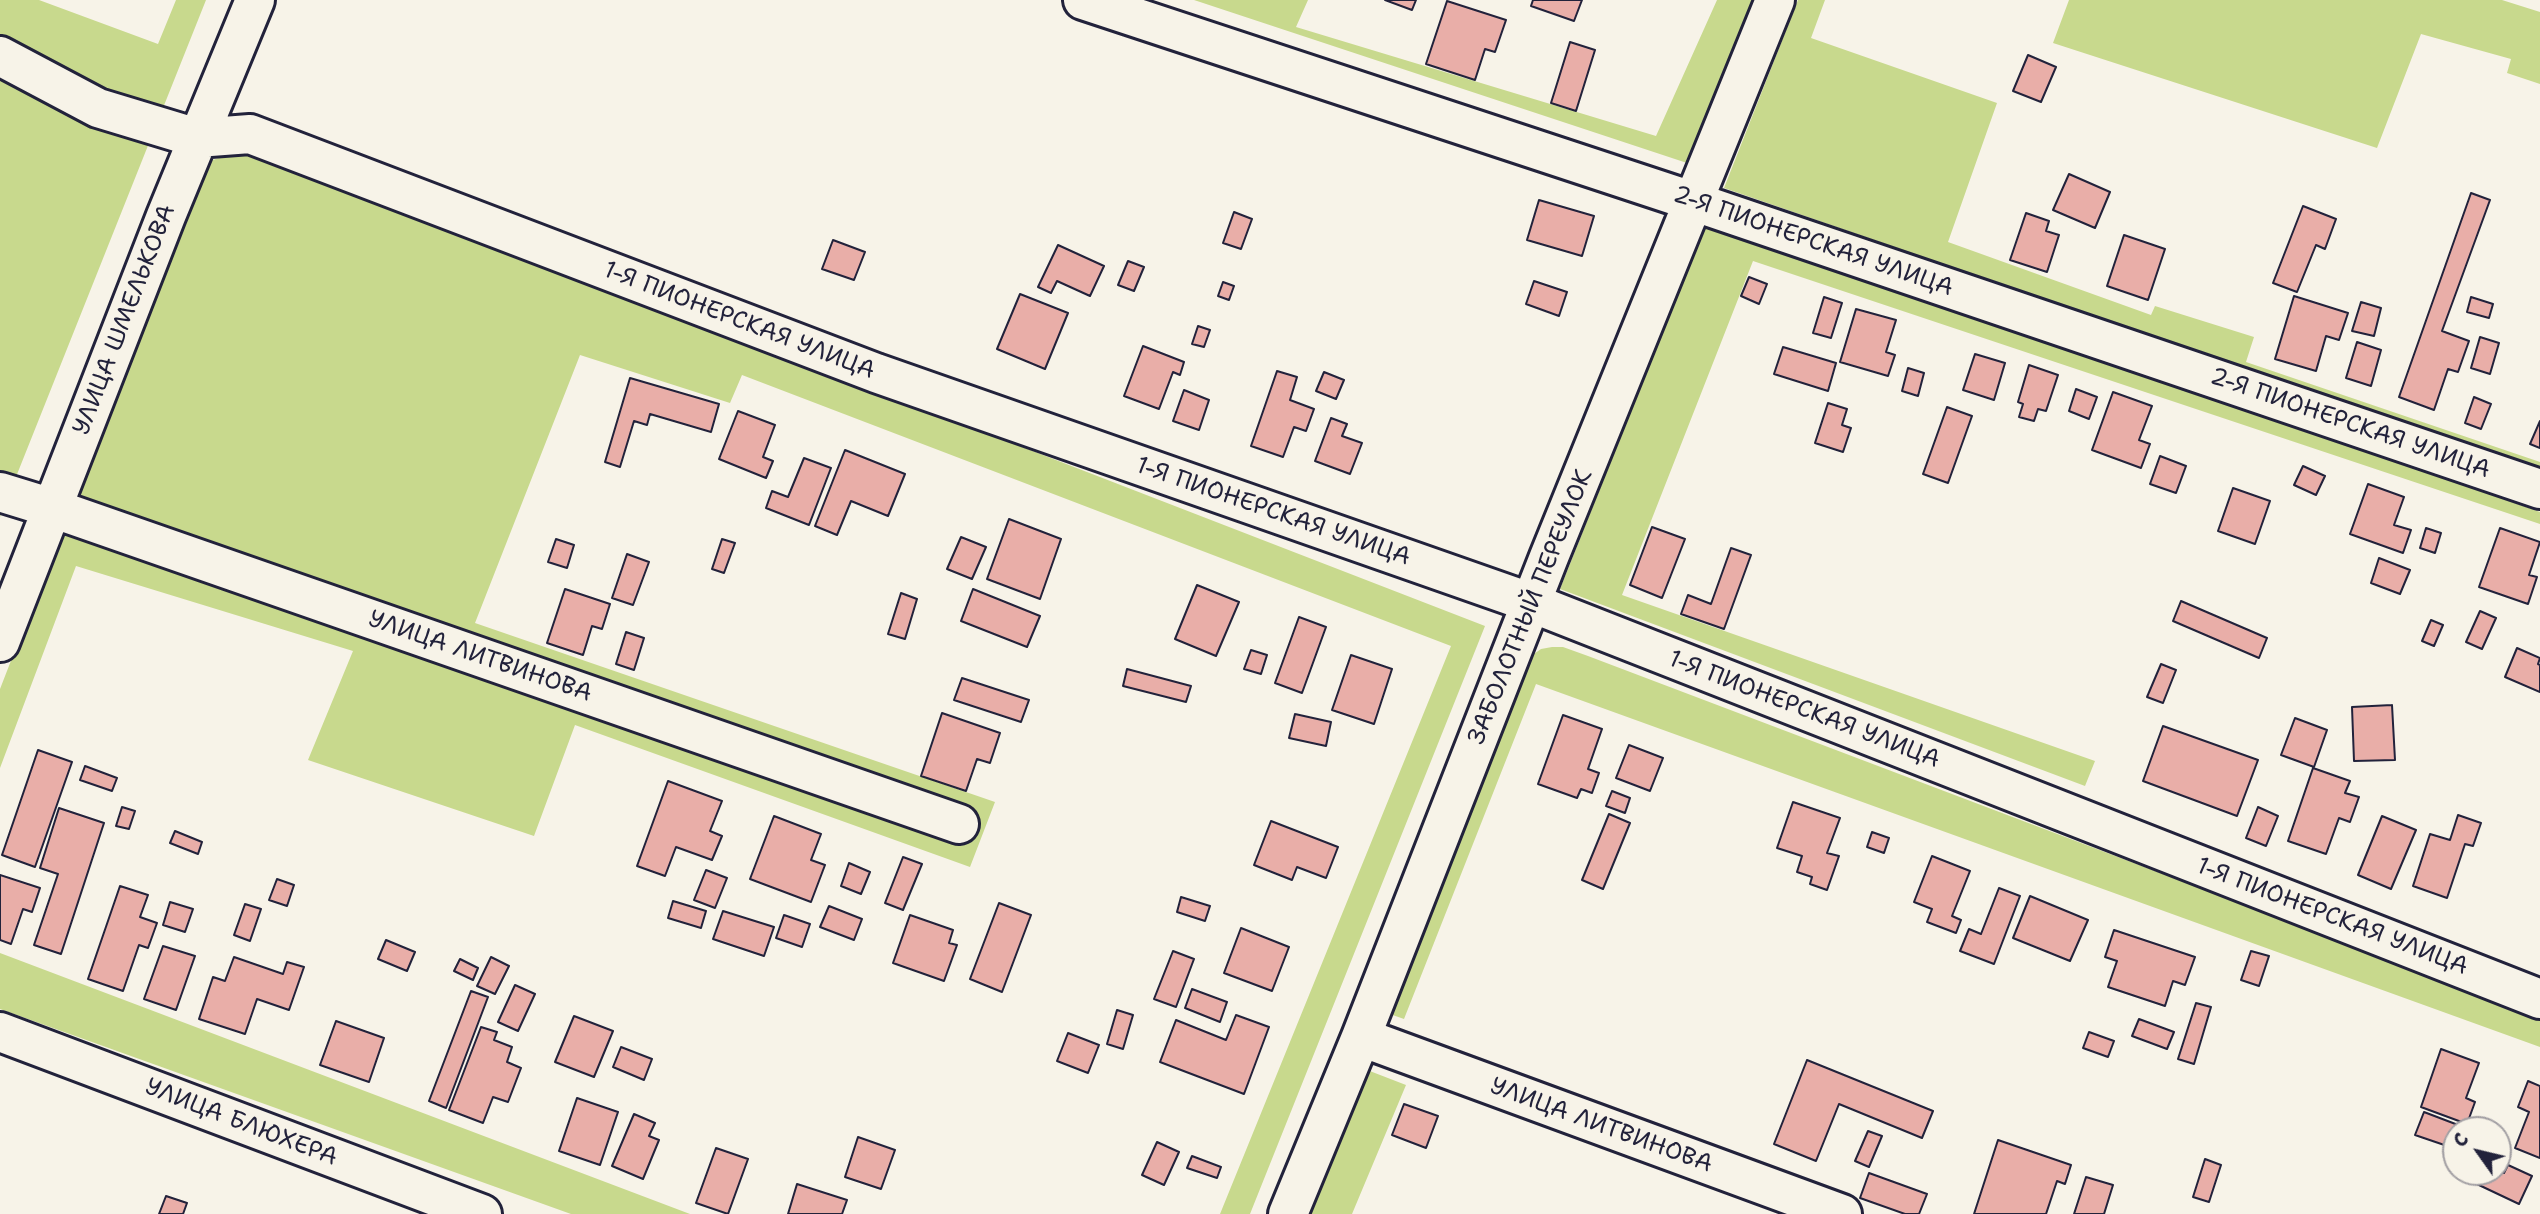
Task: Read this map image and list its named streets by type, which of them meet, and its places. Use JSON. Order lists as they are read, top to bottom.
{
  "streets": {
    "street": [
      "2-Я ПИОНЕРСКАЯ УЛИЦА",
      "УЛИЦА ШМЕЛЬКОВА",
      "1-Я ПИОНЕРСКАЯ УЛИЦА",
      "ЗАБОЛОТНЫЙ ПЕРЕУЛОК",
      "УЛИЦА ЛИТВИНОВА",
      "УЛИЦА БЛЮХЕРА"
    ]
  },
  "crossings": [
    ["2-Я ПИОНЕРСКАЯ УЛИЦА", "ЗАБОЛОТНЫЙ ПЕРЕУЛОК"],
    ["УЛИЦА ШМЕЛЬКОВА", "1-Я ПИОНЕРСКАЯ УЛИЦА"],
    ["УЛИЦА ШМЕЛЬКОВА", "УЛИЦА ЛИТВИНОВА"],
    ["1-Я ПИОНЕРСКАЯ УЛИЦА", "ЗАБОЛОТНЫЙ ПЕРЕУЛОК"],
    ["ЗАБОЛОТНЫЙ ПЕРЕУЛОК", "УЛИЦА ЛИТВИНОВА"]
  ],
  "north": "top left"
}
